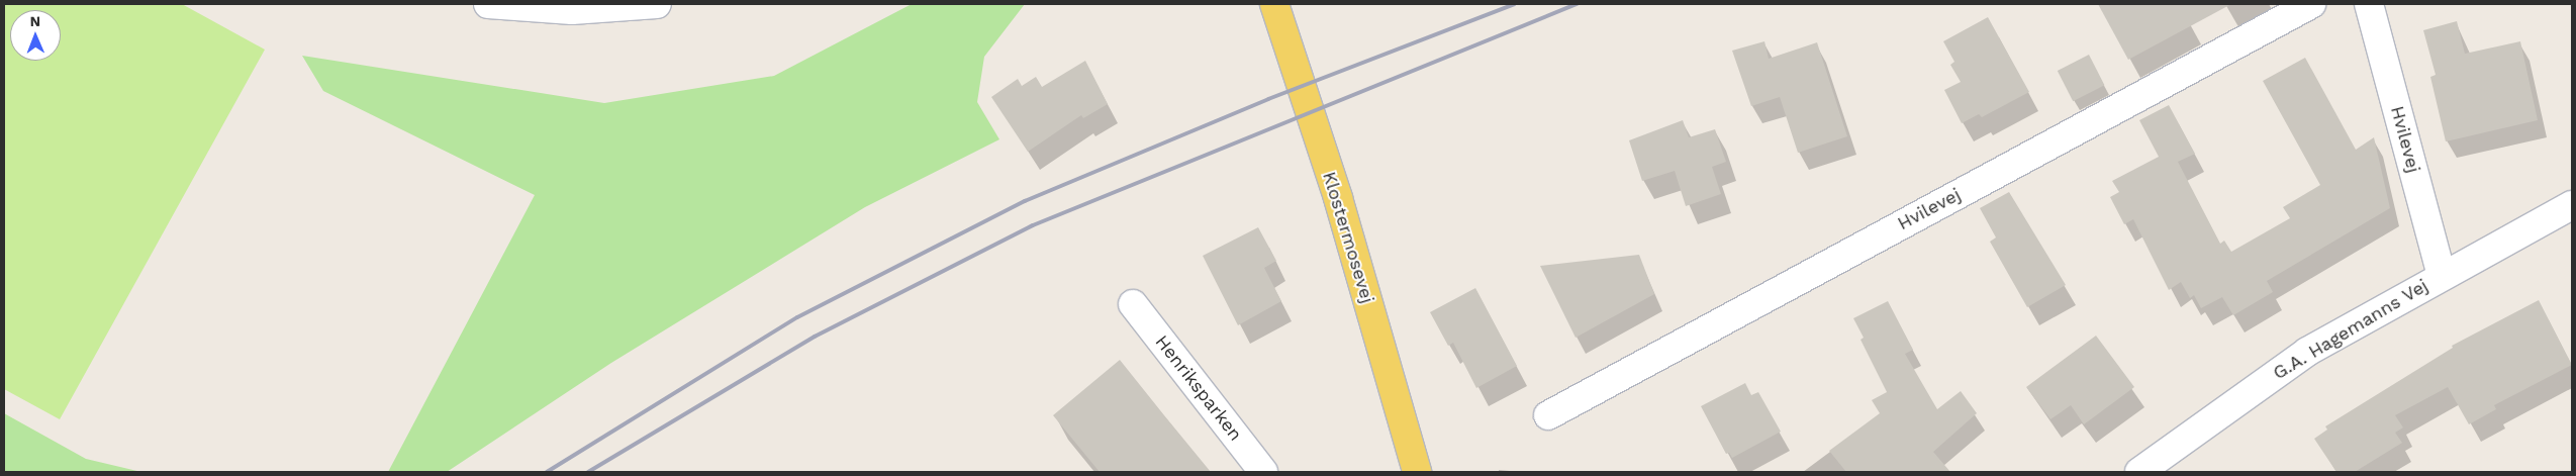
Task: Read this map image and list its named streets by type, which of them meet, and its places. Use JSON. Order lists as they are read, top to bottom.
{
  "streets": {
    "main road": ["Klostermosevej"],
    "street": ["Hvilevej", "G.A. Hagemanns Vej", "Henriksparken"]
  },
  "crossings": [
    ["Hvilevej", "G.A. Hagemanns Vej"]
  ],
  "north": "top"
}
